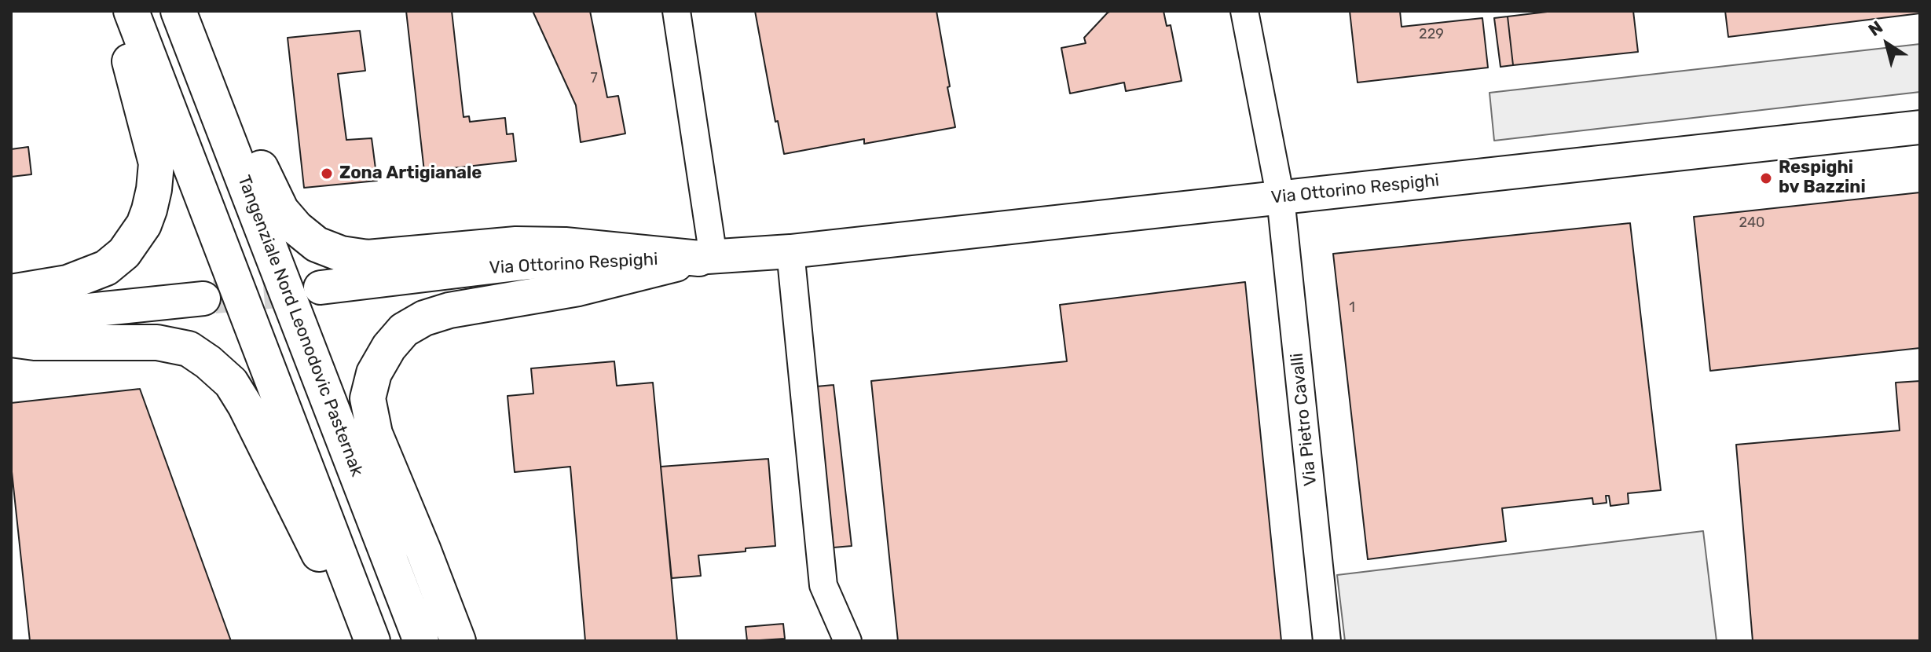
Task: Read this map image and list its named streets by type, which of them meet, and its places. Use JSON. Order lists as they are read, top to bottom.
{
  "streets": {
    "highway": ["Tangenziale Nord Leonodovic Pasternak"],
    "street": ["Via Ottorino Respighi", "Via Pietro Cavalli"]
  },
  "crossings": [
    ["Via Ottorino Respighi", "Via Pietro Cavalli"]
  ],
  "places": ["Zona Artigianale", "Respighi bv Bazzini"],
  "house_numbers": [
    "229",
    "7",
    "240",
    "1"
  ],
  "north": "top left"
}
